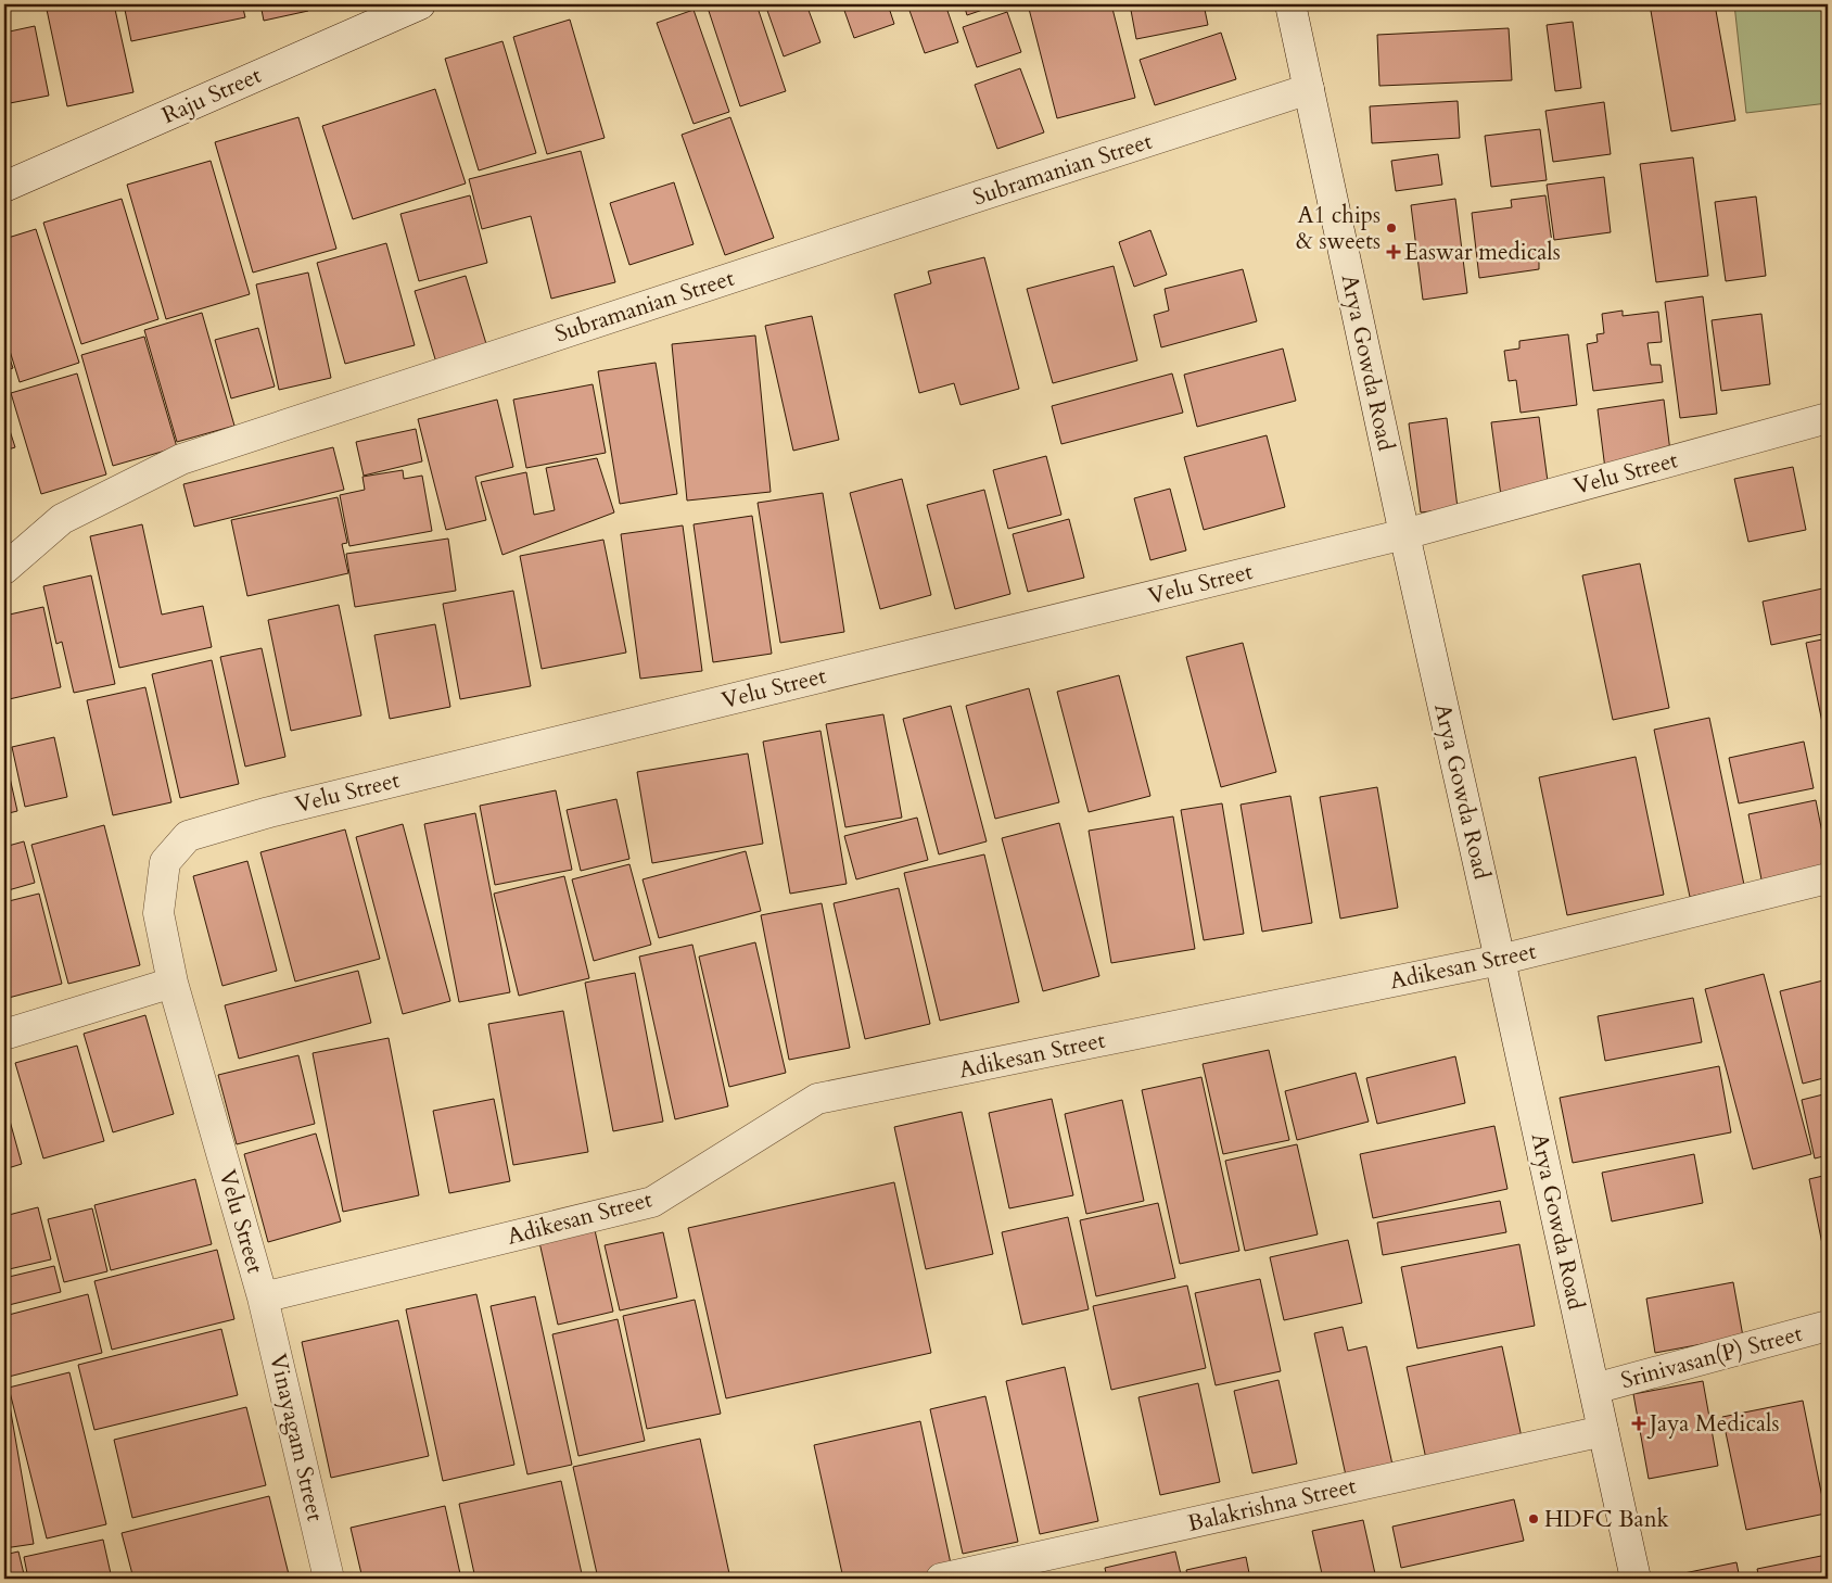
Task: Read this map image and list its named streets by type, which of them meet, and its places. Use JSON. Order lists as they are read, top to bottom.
{
  "streets": {
    "street": [
      "Raju Street",
      "Subramanian Street",
      "Arya Gowda Road",
      "Velu Street",
      "Adikesan Street",
      "Srinivasan(P) Street",
      "Vinayagam Street",
      "Balakrishna Street"
    ]
  },
  "crossings": [
    ["Subramanian Street", "Arya Gowda Road"],
    ["Arya Gowda Road", "Velu Street"],
    ["Arya Gowda Road", "Adikesan Street"],
    ["Arya Gowda Road", "Srinivasan(P) Street"],
    ["Arya Gowda Road", "Balakrishna Street"],
    ["Velu Street", "Adikesan Street"],
    ["Velu Street", "Vinayagam Street"],
    ["Adikesan Street", "Vinayagam Street"]
  ],
  "places": {
    "other": ["A1 chips & sweets", "HDFC Bank"],
    "health": ["Easwar medicals", "Jaya Medicals"]
  }
}
